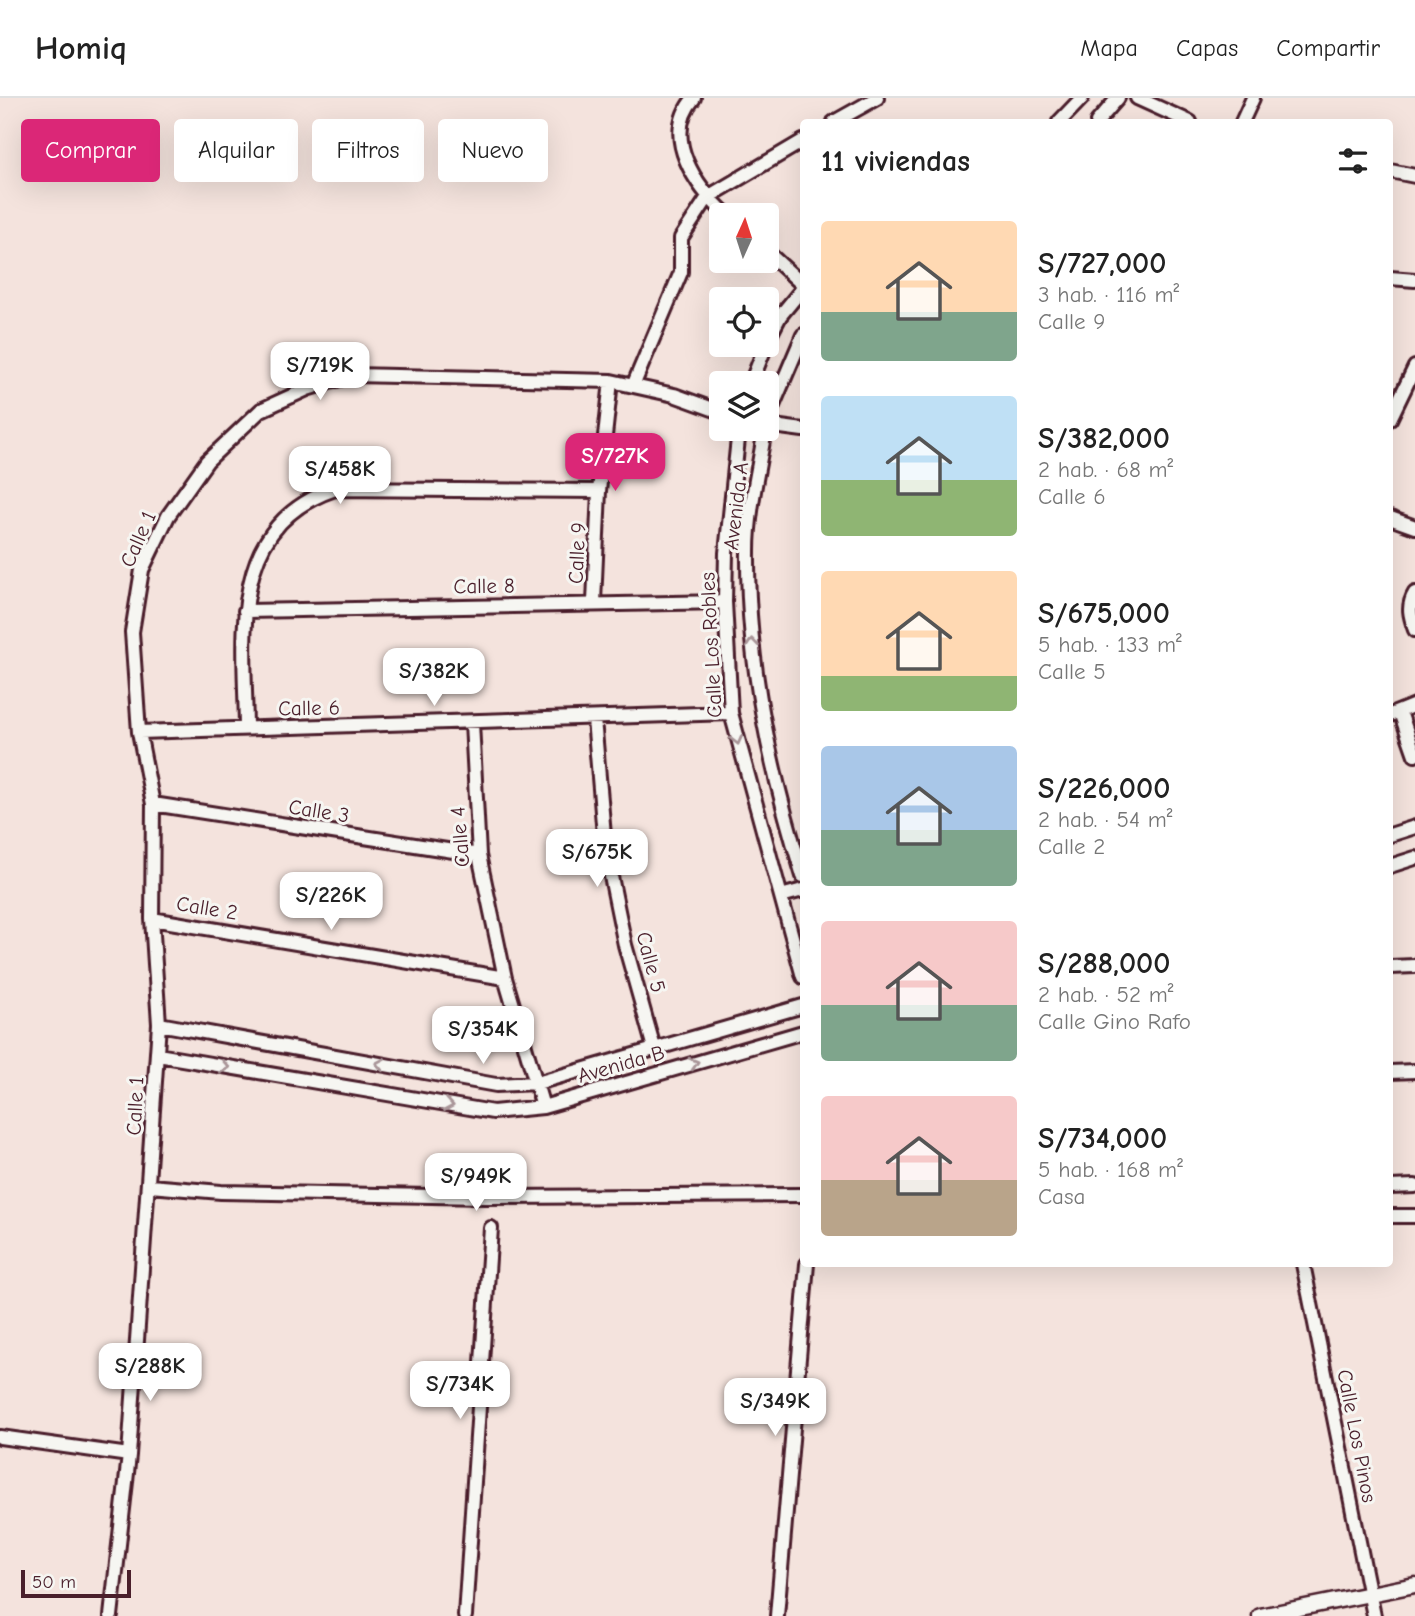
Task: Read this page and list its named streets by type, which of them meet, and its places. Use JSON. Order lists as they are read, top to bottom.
{
  "streets": {
    "street": [
      "Avenida A",
      "Calle 1",
      "Calle 9",
      "Calle 8",
      "Calle Los Robles",
      "Calle 6",
      "Calle 3",
      "Calle 4",
      "Calle 2",
      "Calle 5",
      "Avenida B",
      "Calle Los Pinos"
    ]
  },
  "crossings": [
    ["Calle 1", "Calle 9"],
    ["Calle 1", "Calle 6"],
    ["Calle 1", "Calle 3"],
    ["Calle 1", "Calle 2"],
    ["Calle 1", "Avenida B"],
    ["Calle 9", "Calle 8"],
    ["Calle 8", "Calle Los Robles"],
    ["Calle Los Robles", "Calle 6"],
    ["Calle 6", "Calle 4"],
    ["Calle 6", "Calle 5"],
    ["Calle 3", "Calle 4"],
    ["Calle 4", "Calle 2"],
    ["Calle 4", "Avenida B"],
    ["Calle 5", "Avenida B"]
  ],
  "one_way": ["Avenida A", "Calle Los Robles"],
  "scale_bar": "50 m",
  "north": "top",
  "page": {
    "header": "Homiq",
    "nav": ["Mapa", "Capas", "Compartir"],
    "chip": [
      "Comprar",
      "Alquilar",
      "Filtros",
      "Nuevo"
    ],
    "heading": "11 viviendas",
    "list": [
      {
        "name": "S/727,000",
        "note": "3 hab. · 116 m² · Calle 9"
      },
      {
        "name": "S/382,000",
        "note": "2 hab. · 68 m² · Calle 6"
      },
      {
        "name": "S/675,000",
        "note": "5 hab. · 133 m² · Calle 5"
      },
      {
        "name": "S/226,000",
        "note": "2 hab. · 54 m² · Calle 2"
      },
      {
        "name": "S/288,000",
        "note": "2 hab. · 52 m² · Calle Gino Rafo"
      },
      {
        "name": "S/734,000",
        "note": "5 hab. · 168 m² · Casa"
      }
    ],
    "price": [
      "S/719K",
      "S/727K",
      "S/458K",
      "S/382K",
      "S/675K",
      "S/226K",
      "S/354K",
      "S/949K",
      "S/288K",
      "S/734K",
      "S/349K"
    ],
    "scale": "50 m"
  }
}
